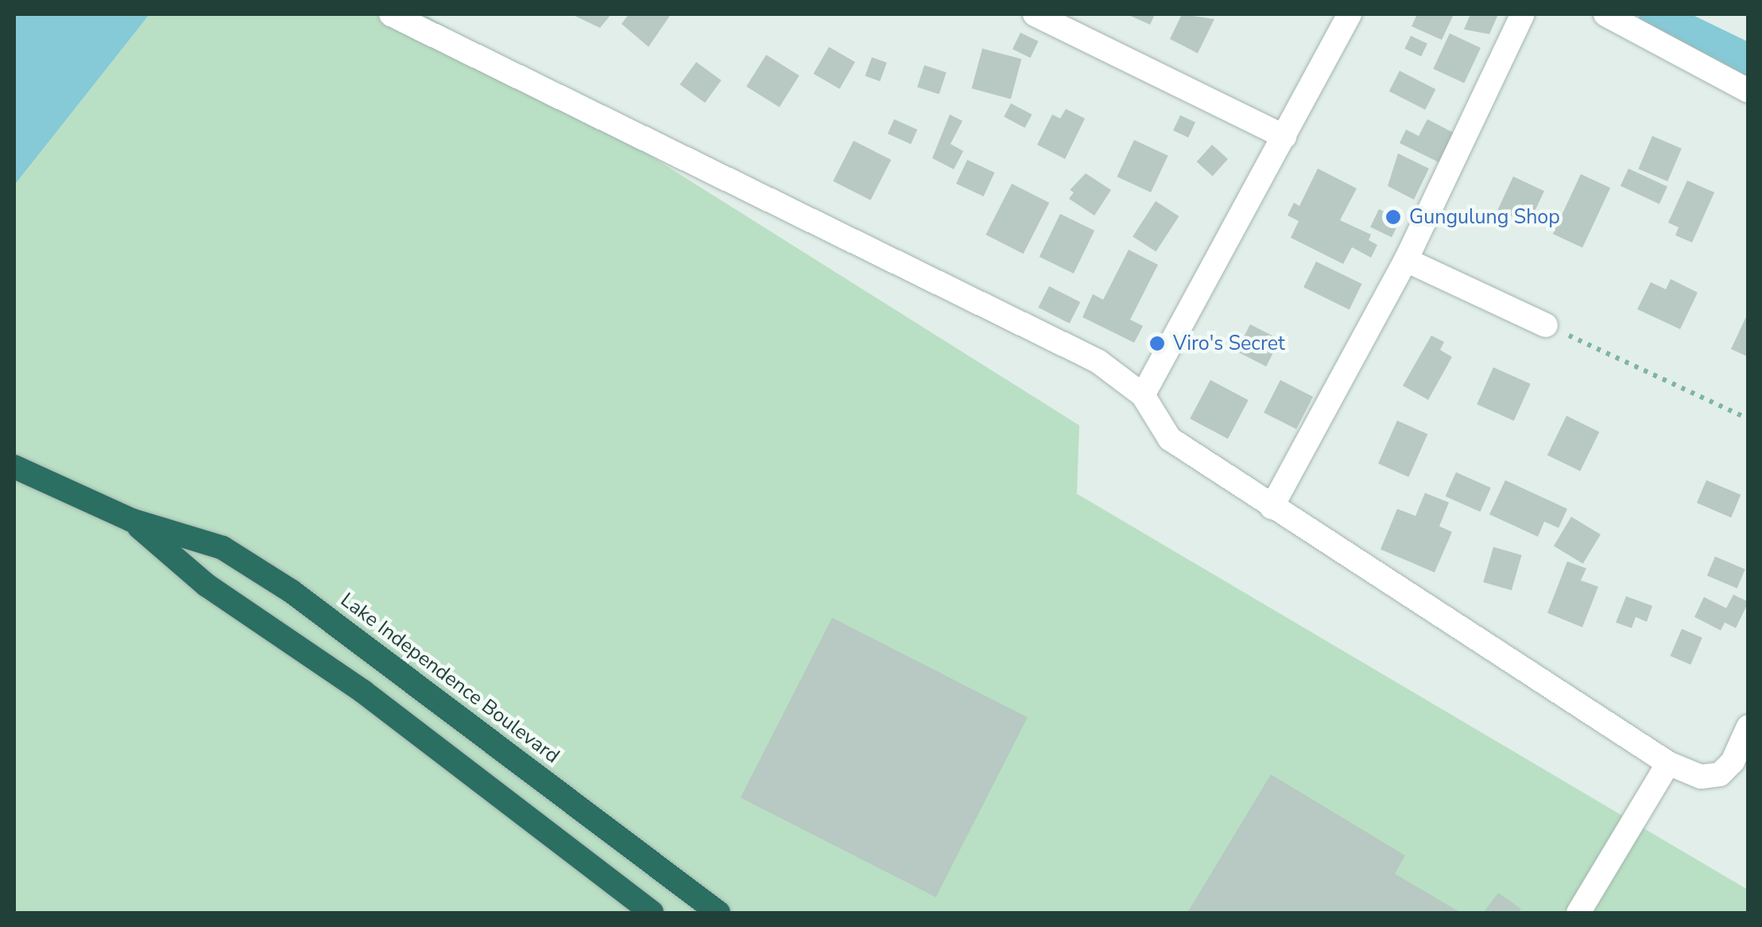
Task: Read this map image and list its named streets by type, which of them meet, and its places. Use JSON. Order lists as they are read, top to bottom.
{
  "streets": {
    "highway": ["Lake Independence Boulevard"]
  },
  "places": ["Gungulung Shop", "Viro's Secret"]
}
